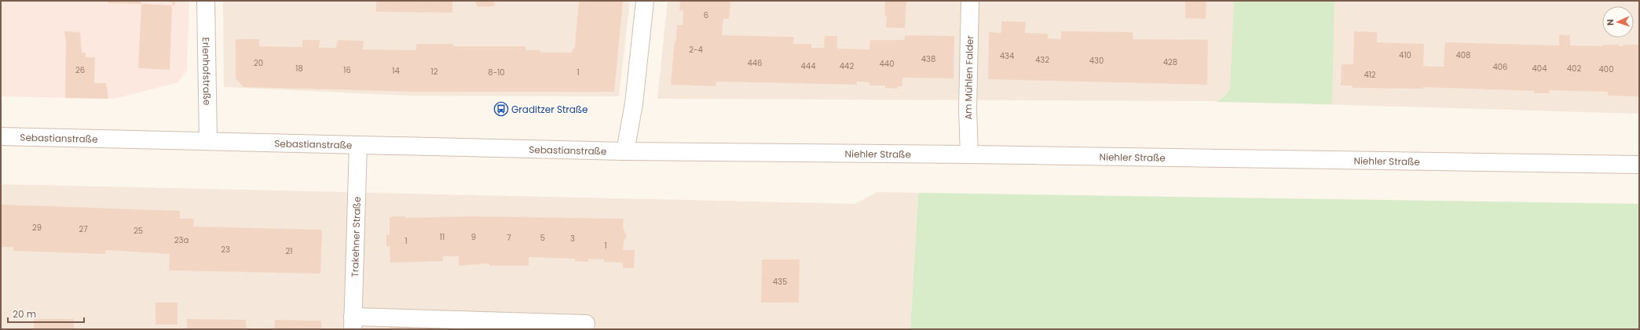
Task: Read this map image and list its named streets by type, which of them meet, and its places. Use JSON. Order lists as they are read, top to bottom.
{
  "streets": {
    "street": [
      "Erlenhofstraße",
      "Am Mühlen Falder",
      "Sebastianstraße",
      "Niehler Straße",
      "Trakehner Straße"
    ]
  },
  "crossings": [
    ["Erlenhofstraße", "Sebastianstraße"],
    ["Am Mühlen Falder", "Niehler Straße"],
    ["Sebastianstraße", "Niehler Straße"],
    ["Sebastianstraße", "Trakehner Straße"]
  ],
  "places": {
    "bus stop": ["Graditzer Straße"]
  },
  "house_numbers": [
    "6",
    "2-4",
    "410",
    "408",
    "434",
    "438",
    "432",
    "430",
    "428",
    "20",
    "446",
    "440",
    "444",
    "442",
    "406",
    "18",
    "404",
    "402",
    "400",
    "26",
    "16",
    "14",
    "12",
    "8-10",
    "1",
    "412",
    "29",
    "27",
    "25",
    "11",
    "9",
    "7",
    "5",
    "3",
    "23a",
    "1",
    "1",
    "23",
    "21",
    "435"
  ],
  "scale_bar": "20 m",
  "north": "left"
}
